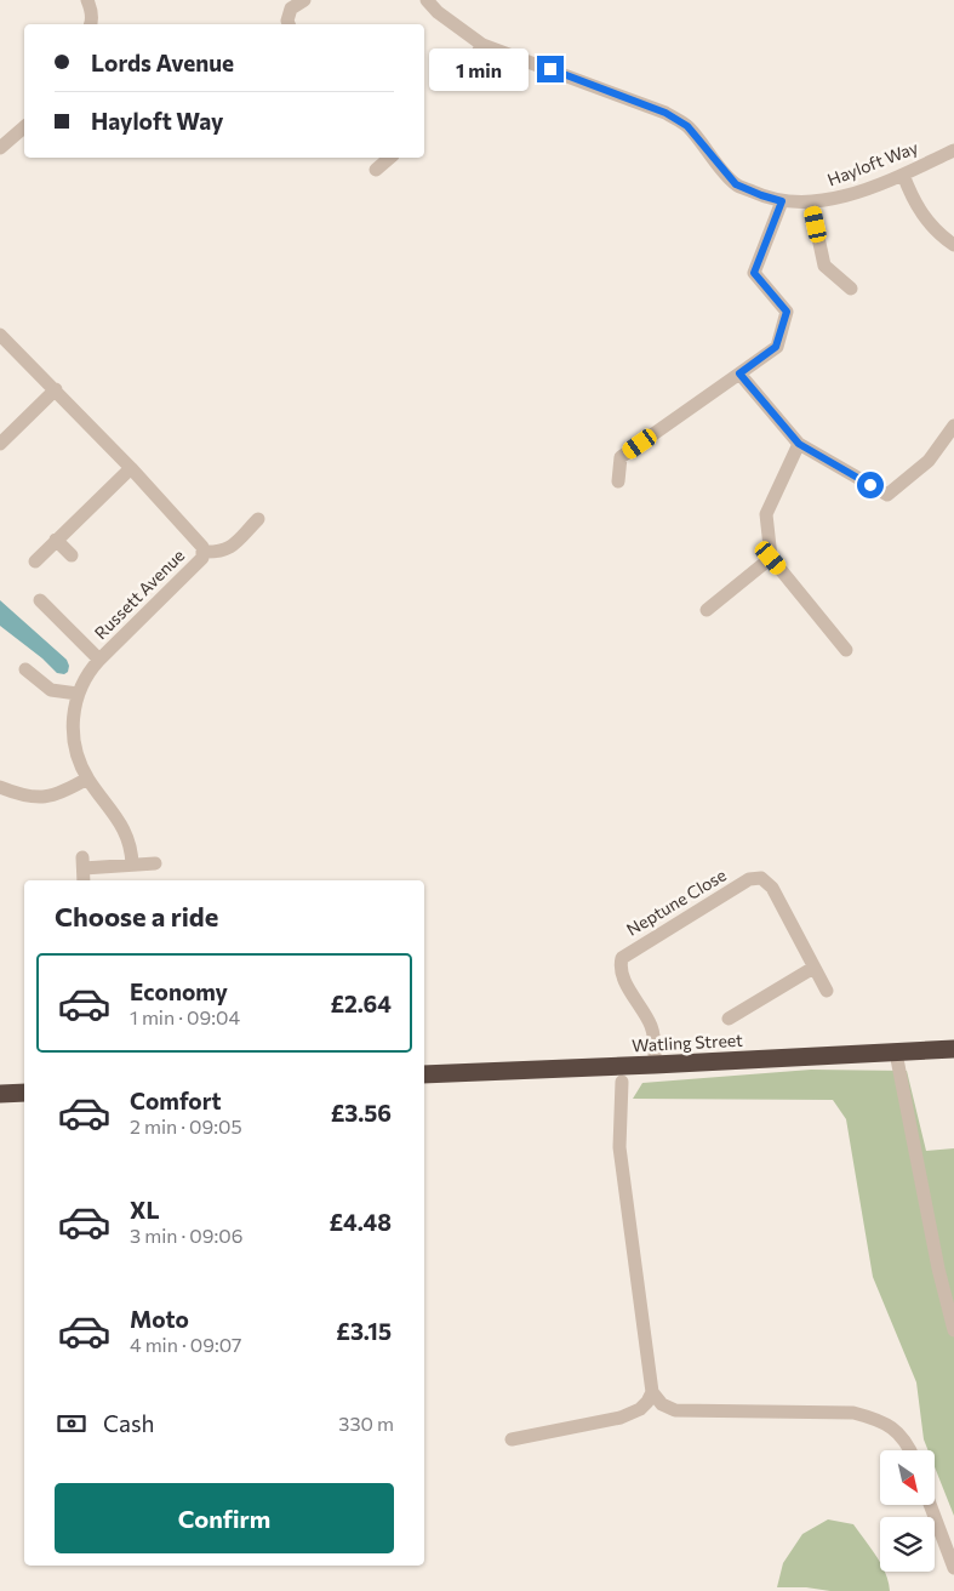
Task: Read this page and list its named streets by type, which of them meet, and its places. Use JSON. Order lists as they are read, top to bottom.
{
  "streets": {
    "highway": ["Watling Street"],
    "street": ["Hayloft Way", "Russett Avenue", "Neptune Close"]
  },
  "crossings": [
    ["Neptune Close", "Watling Street"]
  ],
  "north": "bottom right",
  "page": {
    "banner": ["Lords Avenue", "Hayloft Way"],
    "bubble": "1 min",
    "heading": "Choose a ride",
    "list": [
      {
        "name": "Economy",
        "note": "1 min · 09:04",
        "value": "£2.64"
      },
      {
        "name": "Comfort",
        "note": "2 min · 09:05",
        "value": "£3.56"
      },
      {
        "name": "XL",
        "note": "3 min · 09:06",
        "value": "£4.48"
      },
      {
        "name": "Moto",
        "note": "4 min · 09:07",
        "value": "£3.15"
      }
    ],
    "pay": ["Cash", "330 m"],
    "buttons": "Confirm"
  }
}
